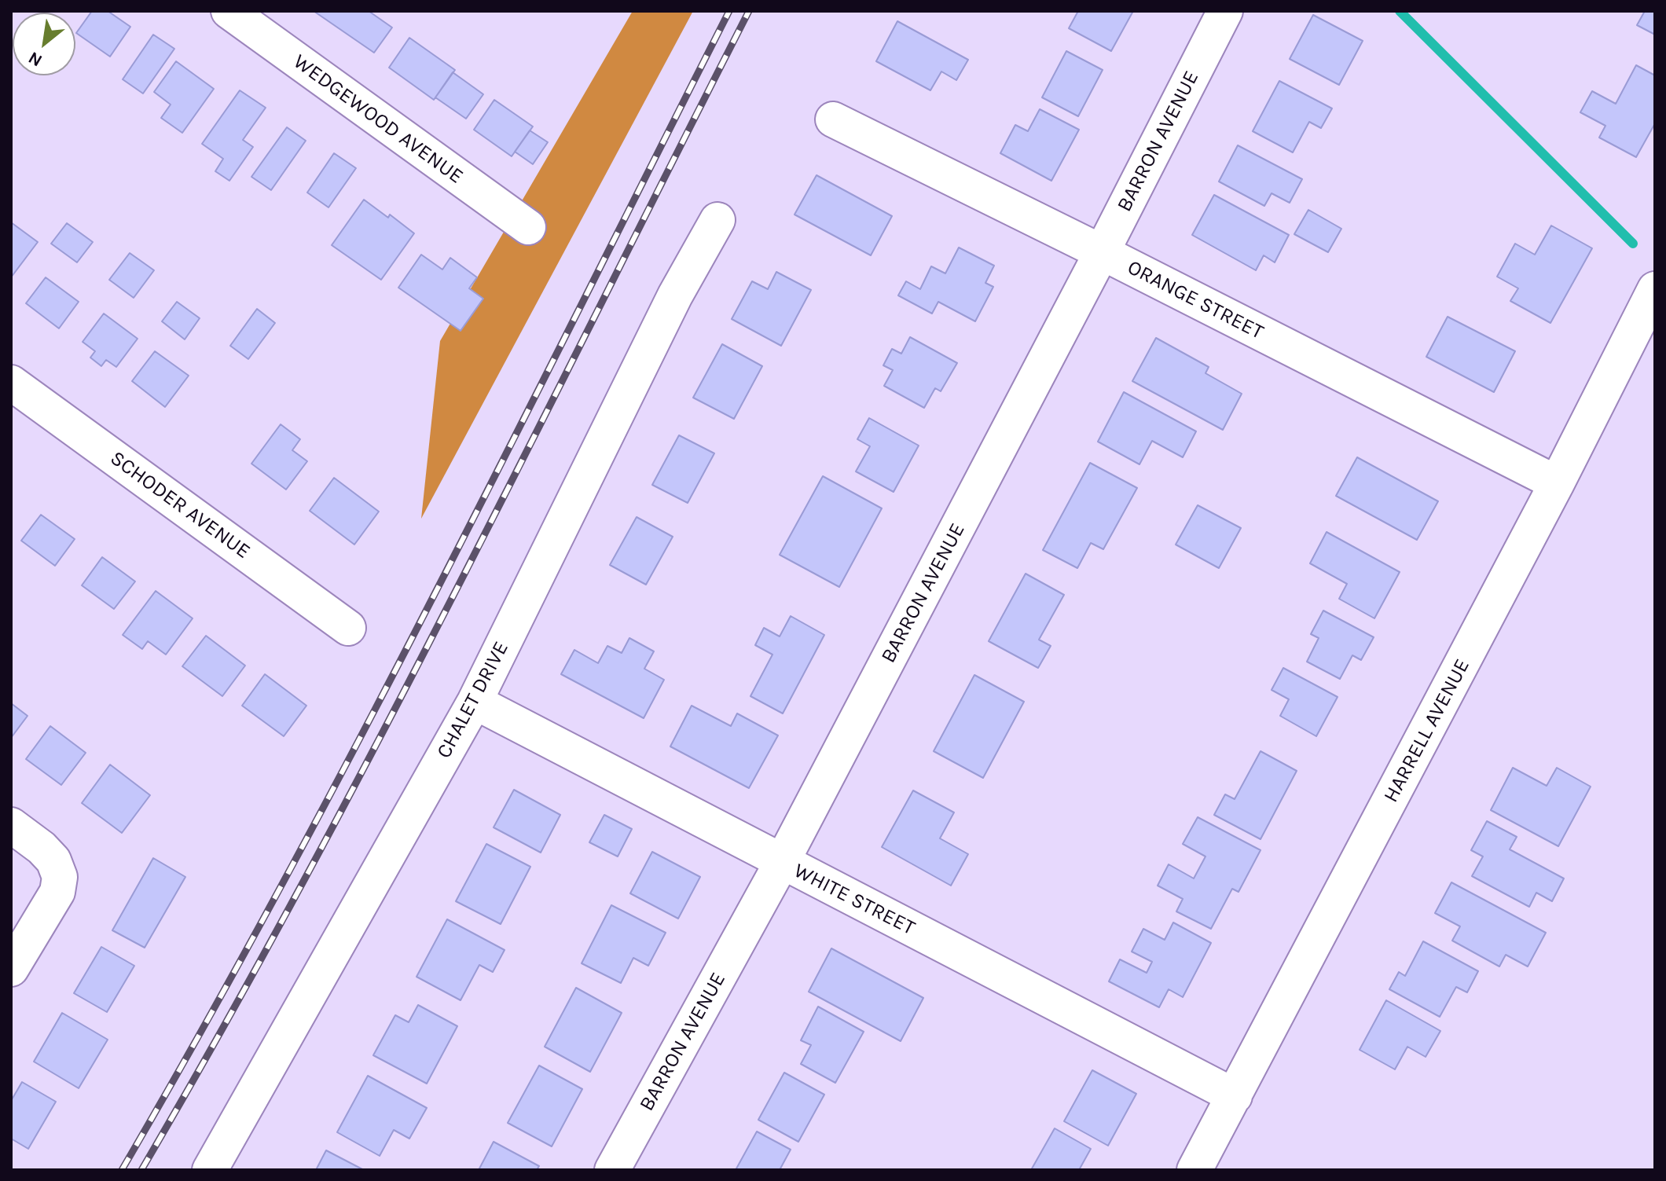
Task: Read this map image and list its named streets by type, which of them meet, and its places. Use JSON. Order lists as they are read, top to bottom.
{
  "streets": {
    "street": [
      "WEDGEWOOD AVENUE",
      "BARRON AVENUE",
      "ORANGE STREET",
      "SCHODER AVENUE",
      "CHALET DRIVE",
      "HARRELL AVENUE",
      "WHITE STREET"
    ]
  },
  "crossings": [
    ["BARRON AVENUE", "ORANGE STREET"],
    ["BARRON AVENUE", "WHITE STREET"],
    ["ORANGE STREET", "HARRELL AVENUE"],
    ["CHALET DRIVE", "WHITE STREET"],
    ["HARRELL AVENUE", "WHITE STREET"]
  ],
  "north": "bottom left"
}
